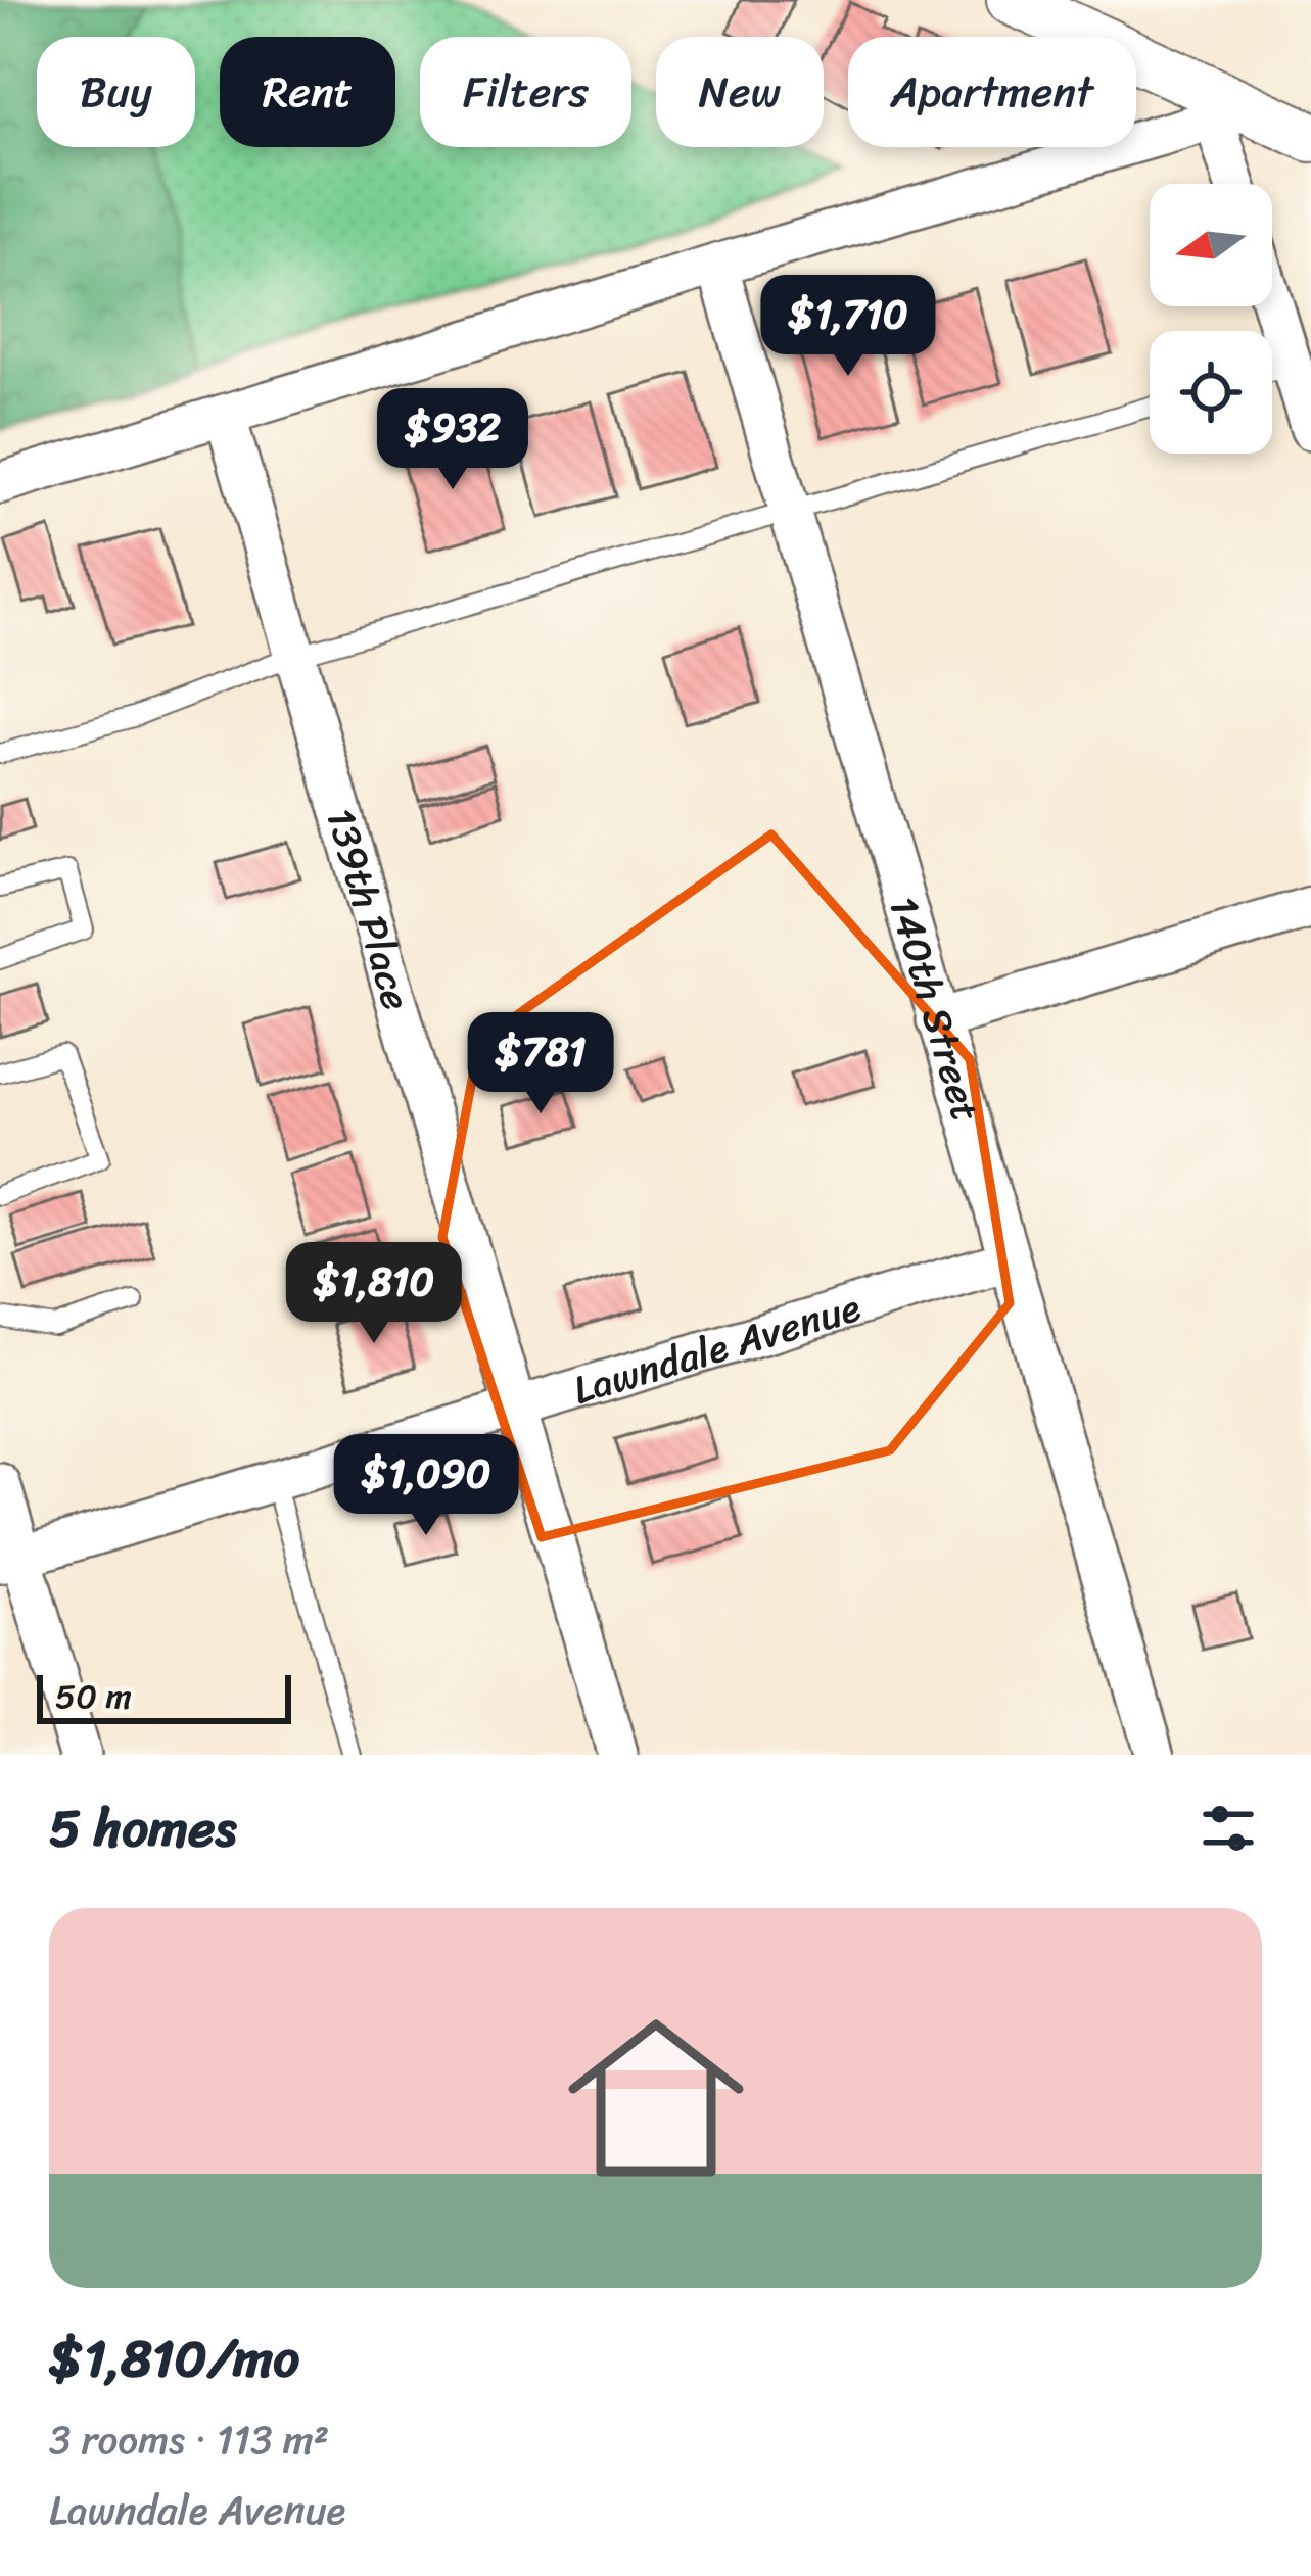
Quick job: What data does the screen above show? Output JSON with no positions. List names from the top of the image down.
{
  "streets": {
    "street": ["139th Place", "140th Street", "Lawndale Avenue"]
  },
  "crossings": [
    ["139th Place", "Lawndale Avenue"],
    ["140th Street", "Lawndale Avenue"]
  ],
  "scale_bar": "50 m",
  "north": "left",
  "page": {
    "chip": [
      "Buy",
      "Rent",
      "Filters",
      "New",
      "Apartment"
    ],
    "price": [
      "$1,710",
      "$932",
      "$781",
      "$1,810",
      "$1,090"
    ],
    "scale": "50 m",
    "heading": "5 homes",
    "list": [
      {
        "name": "$1,810/mo",
        "note": "3 rooms · 113 m² · Lawndale Avenue"
      }
    ]
  }
}
